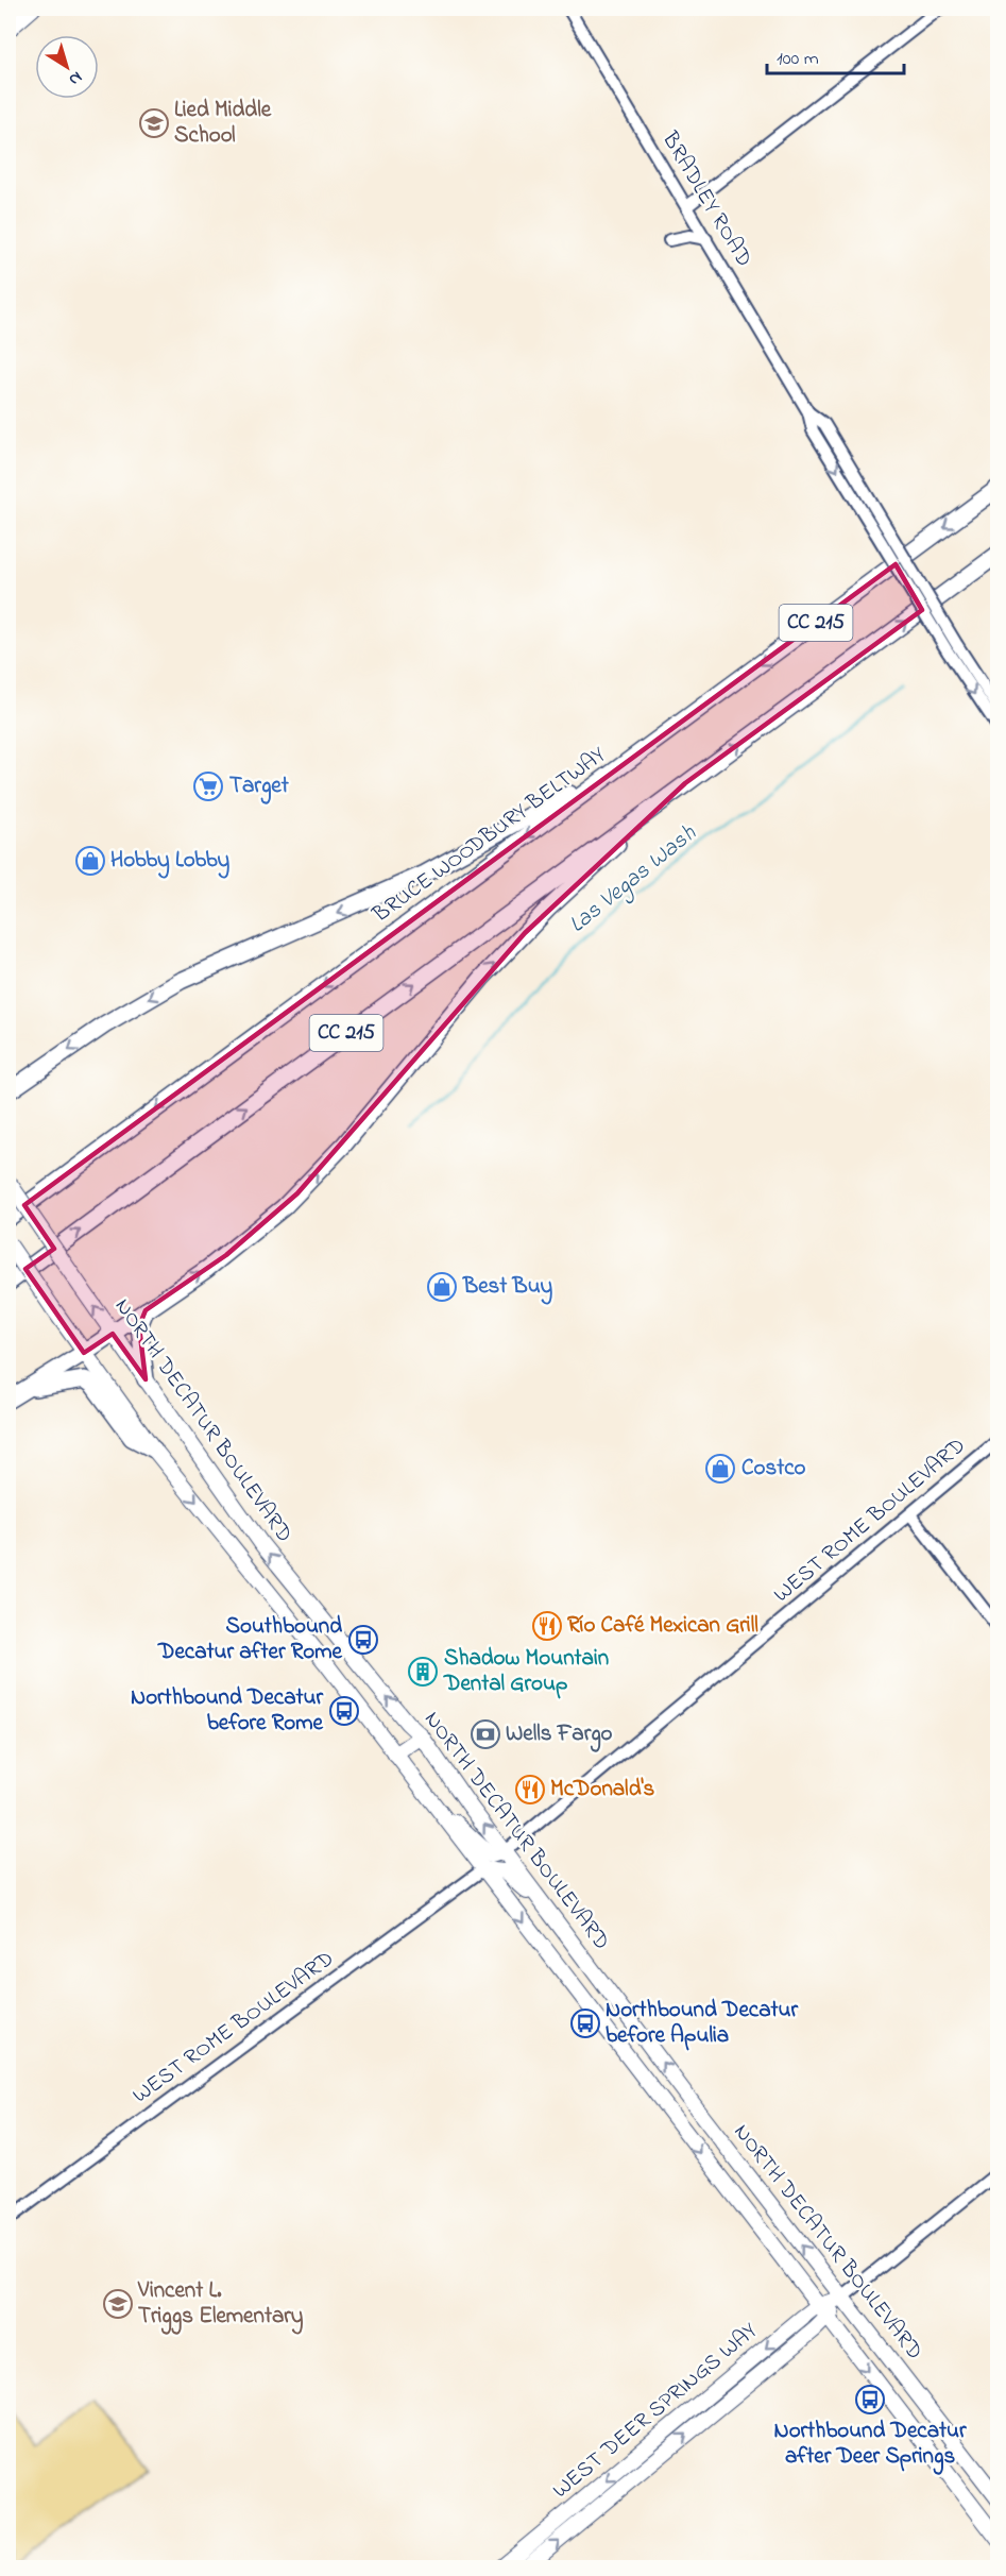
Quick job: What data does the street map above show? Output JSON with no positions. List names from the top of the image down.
{
  "streets": {
    "highway": ["CC 215", "BRUCE WOODBURY BELTWAY"],
    "main road": ["NORTH DECATUR BOULEVARD", "WEST DEER SPRINGS WAY"],
    "street": ["BRADLEY ROAD", "WEST ROME BOULEVARD"]
  },
  "crossings": [
    ["NORTH DECATUR BOULEVARD", "WEST ROME BOULEVARD"],
    ["NORTH DECATUR BOULEVARD", "WEST DEER SPRINGS WAY"]
  ],
  "water": ["Las Vegas Wash"],
  "places": {
    "school or university": ["Lied Middle School", "Vincent L. Triggs Elementary"],
    "supermarket": ["Target"],
    "shop": ["Hobby Lobby", "Best Buy", "Costco"],
    "restaurant": ["Río Café Mexican Grill", "McDonald's"],
    "bus stop": [
      "Southbound Decatur after Rome",
      "Northbound Decatur before Rome",
      "Northbound Decatur before Apulia",
      "Northbound Decatur after Deer Springs"
    ],
    "building": ["Shadow Mountain Dental Group"],
    "bank": ["Wells Fargo"]
  },
  "scale_bar": "100 m",
  "north": "bottom right"
}
